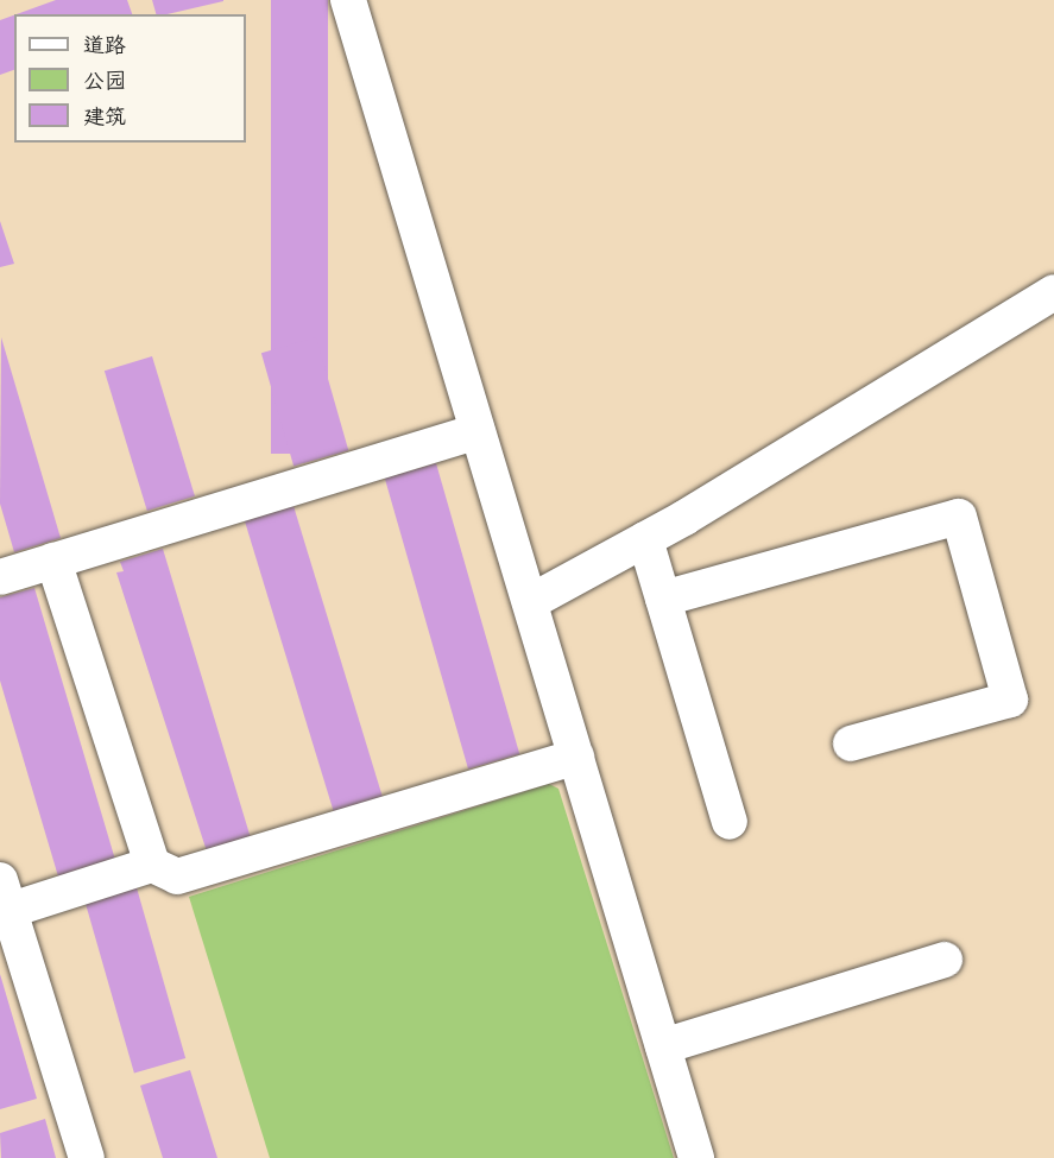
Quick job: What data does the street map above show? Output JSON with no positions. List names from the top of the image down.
{
  "legend": ["道路", "公园", "建筑"]
}
